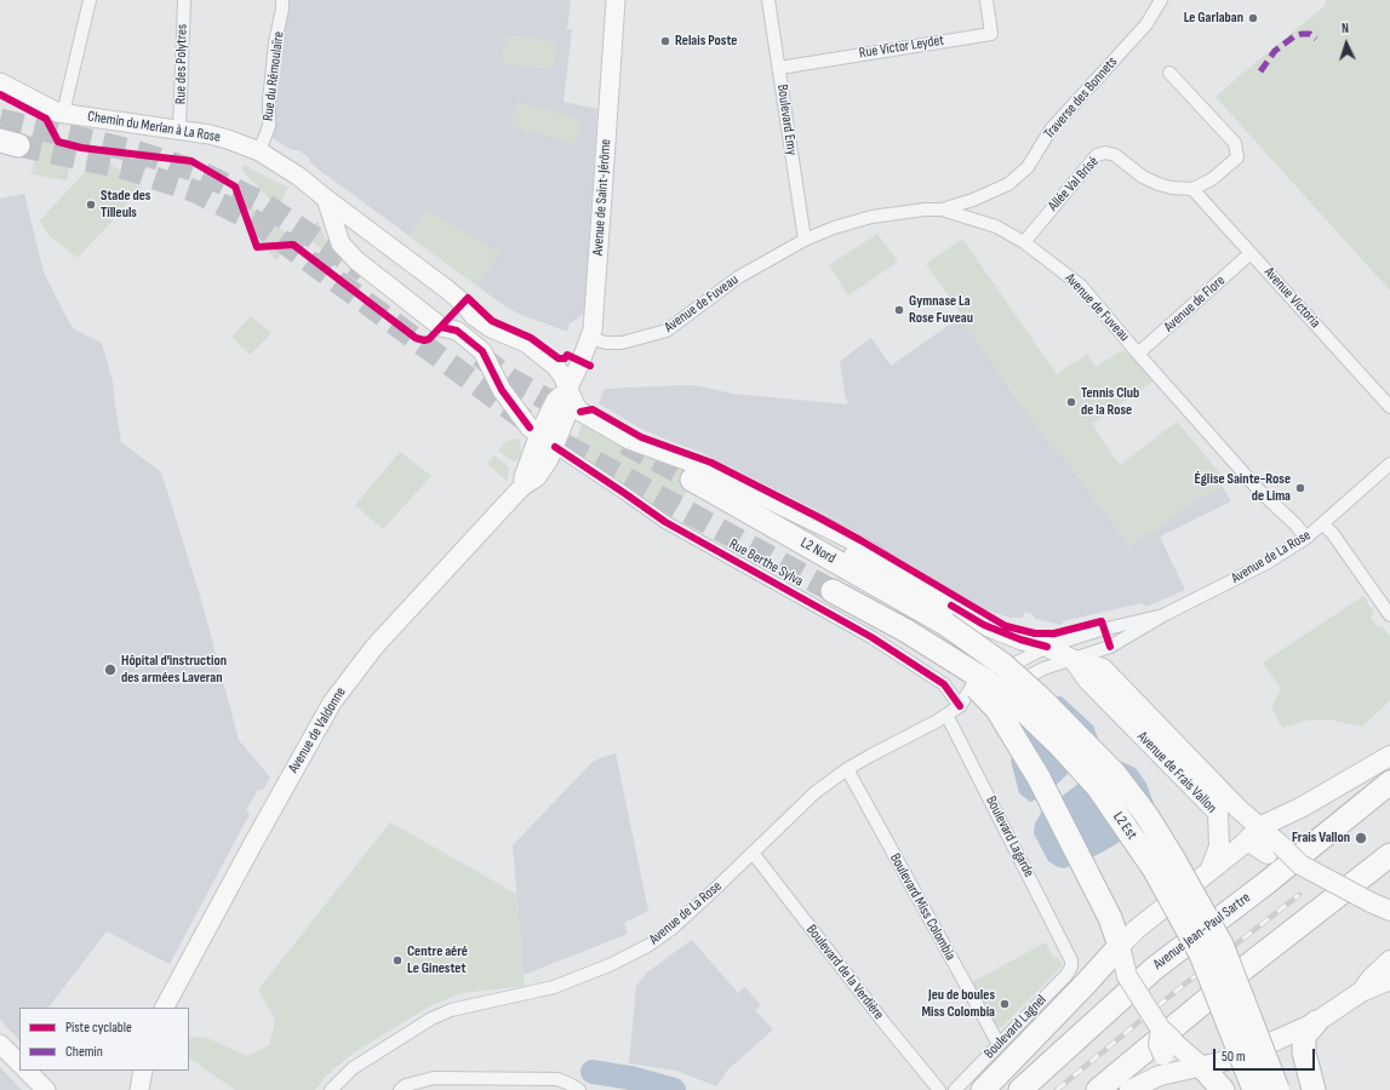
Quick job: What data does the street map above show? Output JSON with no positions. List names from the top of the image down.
{
  "streets": {
    "highway": ["L2 Nord", "L2 Est", "Avenue Jean-Paul Sartre"],
    "main road": ["Avenue de Frais Vallon"],
    "street": [
      "Rue Victor Leydet",
      "Rue des Polytres",
      "Rue du Rémoulaïre",
      "Traverse des Bonnets",
      "Boulevard Emy",
      "Chemin du Merlan à La Rose",
      "Allée Val Brisé",
      "Avenue de Saint-Jérôme",
      "Avenue Victoria",
      "Avenue de Fuveau",
      "Avenue de Flore",
      "Avenue de La Rose",
      "Rue Berthe Sylva",
      "Avenue de Valdonne",
      "Boulevard Lagarde",
      "Boulevard Miss Colombia",
      "Boulevard de la Verdière",
      "Boulevard Lagnel"
    ]
  },
  "crossings": [
    ["Rue Victor Leydet", "Boulevard Emy"],
    ["Rue des Polytres", "Chemin du Merlan à La Rose"],
    ["Rue du Rémoulaïre", "Chemin du Merlan à La Rose"],
    ["Traverse des Bonnets", "Avenue de Fuveau"],
    ["Boulevard Emy", "Avenue de Fuveau"],
    ["Chemin du Merlan à La Rose", "Avenue de Saint-Jérôme"],
    ["Chemin du Merlan à La Rose", "Avenue de Valdonne"],
    ["Allée Val Brisé", "Avenue Victoria"],
    ["Allée Val Brisé", "Avenue de Fuveau"],
    ["Avenue de Saint-Jérôme", "Avenue de Fuveau"],
    ["Avenue de Saint-Jérôme", "Avenue de Valdonne"],
    ["Avenue Victoria", "Avenue de Flore"],
    ["Avenue de Fuveau", "Avenue de Flore"],
    ["Avenue de Fuveau", "Avenue de La Rose"],
    ["L2 Nord", "L2 Est"],
    ["Avenue de La Rose", "Rue Berthe Sylva"],
    ["Avenue de La Rose", "Avenue de Frais Vallon"],
    ["Avenue de La Rose", "Boulevard Lagarde"],
    ["Avenue de La Rose", "Boulevard Miss Colombia"],
    ["Avenue de La Rose", "Boulevard de la Verdière"],
    ["Rue Berthe Sylva", "Avenue de Valdonne"],
    ["Boulevard Lagarde", "Boulevard Lagnel"],
    ["Boulevard Miss Colombia", "Boulevard Lagnel"]
  ],
  "places": [
    "Le Garlaban",
    "Relais Poste",
    "Stade des Tilleuls",
    "Gymnase La Rose Fuveau",
    "Tennis Club de la Rose",
    "Église Sainte-Rose de Lima",
    "Hôpital d'instruction des armées Laveran",
    "Frais Vallon",
    "Centre aéré Le Ginestet",
    "Jeu de boules Miss Colombia"
  ],
  "legend": ["Piste cyclable", "Chemin"],
  "scale_bar": "50 m",
  "north": "top"
}
